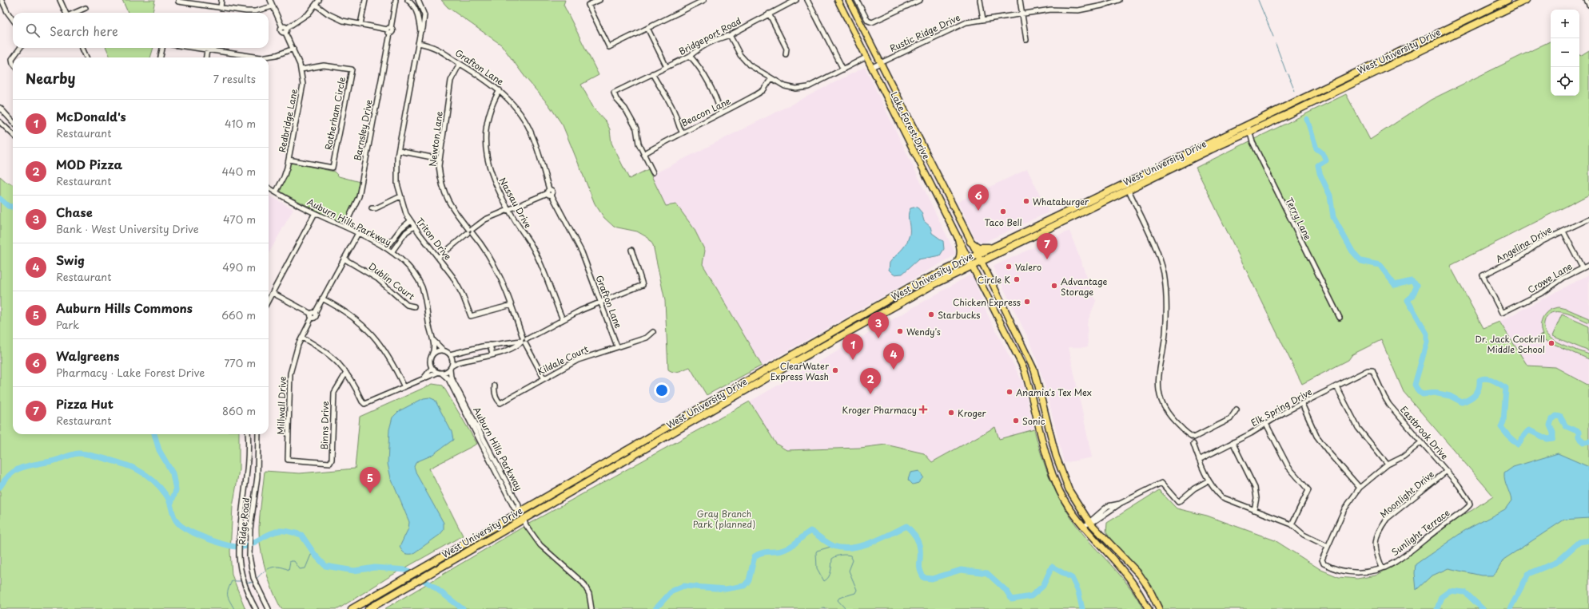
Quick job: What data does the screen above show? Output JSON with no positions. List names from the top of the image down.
{
  "streets": {
    "highway": ["West University Drive"],
    "main road": ["Lake Forest Drive"],
    "street": [
      "Rustic Ridge Drive",
      "Bridgeport Road",
      "Grafton Lane",
      "Beacon Lane",
      "Rotherham Circle",
      "Redbridge Lane",
      "Barnsley Drive",
      "Newton Lane",
      "Nassau Drive",
      "Terry Lane",
      "Auburn Hills Parkway",
      "Triton Drive",
      "Angelina Drive",
      "Crowe Lane",
      "Dublin Court",
      "Kildale Court",
      "Millwall Drive",
      "Elk Spring Drive",
      "Binns Drive",
      "Eastbrook Drive",
      "Moonlight Drive",
      "Ridge Road",
      "Sunlight Terrace"
    ]
  },
  "crossings": [
    ["Rustic Ridge Drive", "Lake Forest Drive"],
    ["Bridgeport Road", "Beacon Lane"],
    ["West University Drive", "Lake Forest Drive"],
    ["West University Drive", "Terry Lane"],
    ["West University Drive", "Auburn Hills Parkway"],
    ["Grafton Lane", "Newton Lane"],
    ["Grafton Lane", "Nassau Drive"],
    ["Grafton Lane", "Triton Drive"],
    ["Grafton Lane", "Kildale Court"],
    ["Rotherham Circle", "Redbridge Lane"],
    ["Redbridge Lane", "Auburn Hills Parkway"],
    ["Barnsley Drive", "Auburn Hills Parkway"],
    ["Newton Lane", "Triton Drive"],
    ["Newton Lane", "Kildale Court"],
    ["Auburn Hills Parkway", "Millwall Drive"],
    ["Angelina Drive", "Crowe Lane"],
    ["Dublin Court", "Millwall Drive"],
    ["Millwall Drive", "Binns Drive"],
    ["Elk Spring Drive", "Eastbrook Drive"],
    ["Eastbrook Drive", "Moonlight Drive"],
    ["Eastbrook Drive", "Sunlight Terrace"],
    ["Moonlight Drive", "Sunlight Terrace"]
  ],
  "parks": ["Gray Branch Park (planned)"],
  "places": {
    "other": [
      "Whataburger",
      "Taco Bell",
      "Valero",
      "Circle K",
      "Advantage Storage",
      "Chicken Express",
      "Starbucks",
      "Wendy's",
      "Dr. Jack Cockrill Middle School",
      "ClearWater Express Wash",
      "Anamia's Tex Mex",
      "Kroger",
      "Sonic"
    ],
    "health": ["Kroger Pharmacy"]
  },
  "page": {
    "map_buttons": ["+", "−"],
    "search": "Search here",
    "heading": ["Nearby", "7 results"],
    "list": [
      {
        "mark": "1",
        "name": "McDonald's",
        "note": "Restaurant",
        "value": "410 m"
      },
      {
        "mark": "2",
        "name": "MOD Pizza",
        "note": "Restaurant",
        "value": "440 m"
      },
      {
        "mark": "3",
        "name": "Chase",
        "note": "Bank · West University Drive",
        "value": "470 m"
      },
      {
        "mark": "4",
        "name": "Swig",
        "note": "Restaurant",
        "value": "490 m"
      },
      {
        "mark": "5",
        "name": "Auburn Hills Commons",
        "note": "Park",
        "value": "660 m"
      },
      {
        "mark": "6",
        "name": "Walgreens",
        "note": "Pharmacy · Lake Forest Drive",
        "value": "770 m"
      },
      {
        "mark": "7",
        "name": "Pizza Hut",
        "note": "Restaurant",
        "value": "860 m"
      }
    ],
    "pins": [
      "6",
      "7",
      "3",
      "1",
      "4",
      "2",
      "5"
    ]
  }
}
